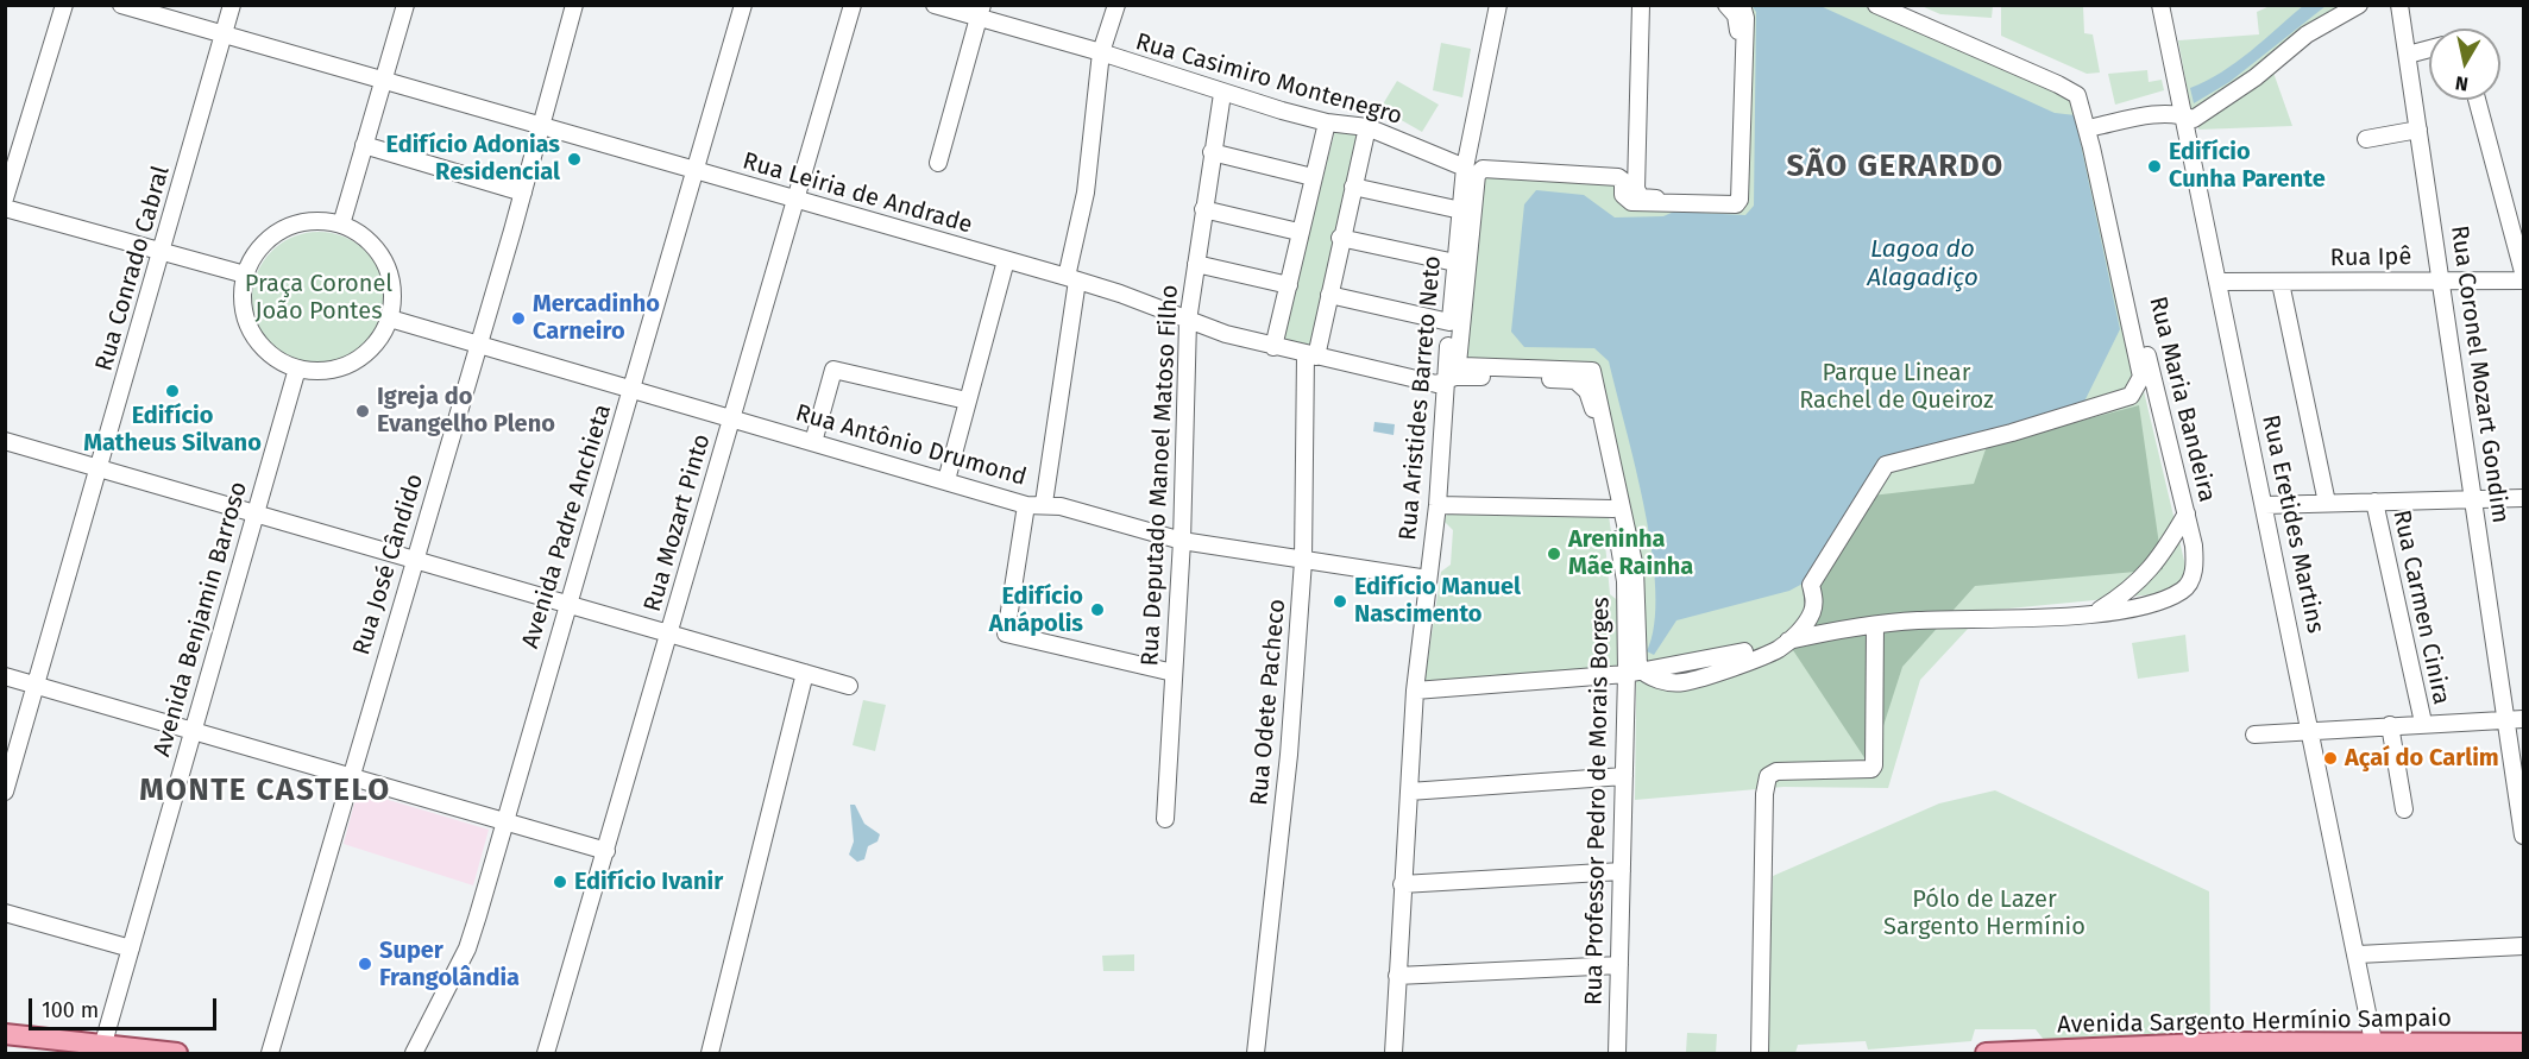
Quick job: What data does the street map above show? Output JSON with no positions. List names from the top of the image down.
{
  "streets": {
    "main road": ["Avenida Sargento Hermínio Sampaio"],
    "street": [
      "Rua Casimiro Montenegro",
      "Rua Leiria de Andrade",
      "Rua Ipê",
      "Rua Conrado Cabral",
      "Rua Coronel Mozart Gondim",
      "Rua Aristides Barreto Neto",
      "Rua Maria Bandeira",
      "Rua Antônio Drumond",
      "Rua Deputado Manoel Matoso Filho",
      "Rua Mozart Pinto",
      "Rua Eretides Martins",
      "Avenida Padre Anchieta",
      "Rua José Cândido",
      "Rua Carmen Cinira",
      "Avenida Benjamin Barroso",
      "Rua Odete Pacheco",
      "Rua Professor Pedro de Morais Borges"
    ]
  },
  "crossings": [
    ["Rua Casimiro Montenegro", "Rua Aristides Barreto Neto"],
    ["Rua Casimiro Montenegro", "Rua Deputado Manoel Matoso Filho"],
    ["Rua Casimiro Montenegro", "Rua Odete Pacheco"],
    ["Rua Leiria de Andrade", "Rua Conrado Cabral"],
    ["Rua Leiria de Andrade", "Rua Aristides Barreto Neto"],
    ["Rua Leiria de Andrade", "Rua Deputado Manoel Matoso Filho"],
    ["Rua Leiria de Andrade", "Rua Mozart Pinto"],
    ["Rua Leiria de Andrade", "Avenida Padre Anchieta"],
    ["Rua Leiria de Andrade", "Rua José Cândido"],
    ["Rua Leiria de Andrade", "Rua Odete Pacheco"],
    ["Rua Leiria de Andrade", "Rua Professor Pedro de Morais Borges"],
    ["Rua Ipê", "Rua Coronel Mozart Gondim"],
    ["Rua Ipê", "Rua Eretides Martins"],
    ["Rua Aristides Barreto Neto", "Rua Maria Bandeira"],
    ["Rua Aristides Barreto Neto", "Rua Antônio Drumond"],
    ["Rua Maria Bandeira", "Rua Professor Pedro de Morais Borges"],
    ["Rua Antônio Drumond", "Rua Deputado Manoel Matoso Filho"],
    ["Rua Antônio Drumond", "Rua Mozart Pinto"],
    ["Rua Antônio Drumond", "Avenida Padre Anchieta"],
    ["Rua Antônio Drumond", "Rua José Cândido"],
    ["Rua Antônio Drumond", "Avenida Benjamin Barroso"],
    ["Rua Antônio Drumond", "Rua Odete Pacheco"],
    ["Rua Eretides Martins", "Avenida Sargento Hermínio Sampaio"]
  ],
  "districts": ["SÃO GERARDO", "MONTE CASTELO"],
  "water": ["Lagoa do Alagadiço"],
  "parks": ["Praça Coronel João Pontes", "Parque Linear Rachel de Queiroz", "Pólo de Lazer Sargento Hermínio"],
  "places": [
    "Edifício Adonias Residencial",
    "Edifício Cunha Parente",
    "Mercadinho Carneiro",
    "Edifício Matheus Silvano",
    "Igreja do Evangelho Pleno",
    "Areninha Mãe Rainha",
    "Edifício Manuel Nascimento",
    "Edifício Anápolis",
    "Açaí do Carlim",
    "Edifício Ivanir",
    "Super Frangolândia"
  ],
  "scale_bar": "100 m",
  "north": "bottom"
}
